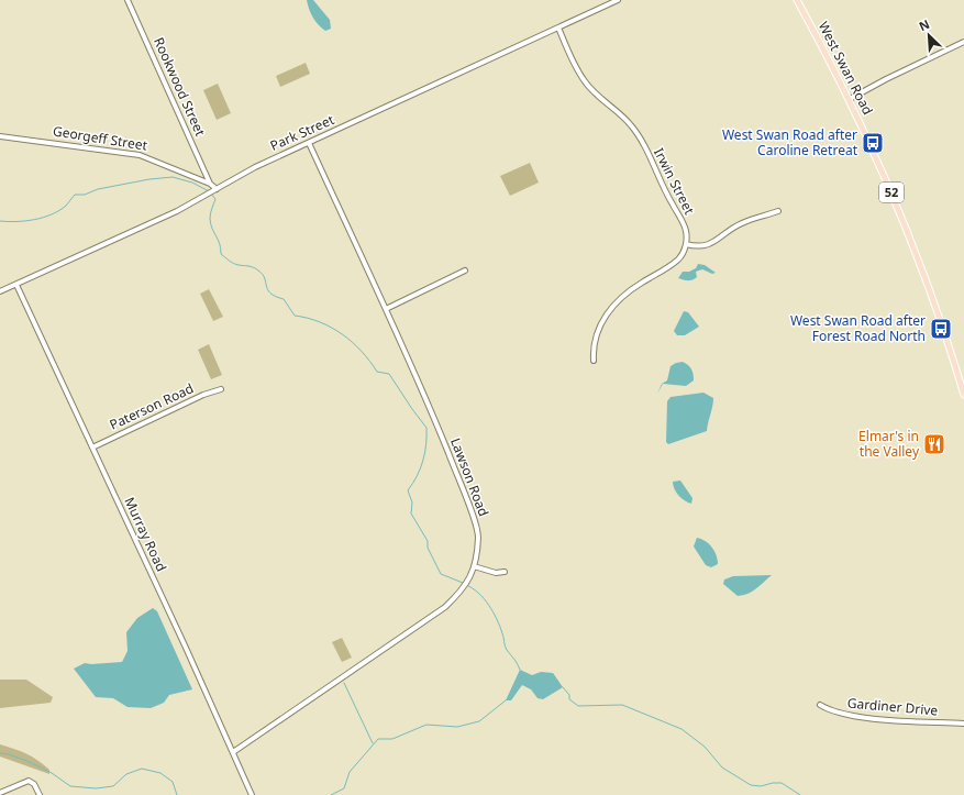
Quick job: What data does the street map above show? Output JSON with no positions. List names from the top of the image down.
{
  "streets": {
    "main road": ["West Swan Road", "52"],
    "street": [
      "Rookwood Street",
      "Park Street",
      "Georgeff Street",
      "Irwin Street",
      "Paterson Road",
      "Lawson Road",
      "Murray Road",
      "Gardiner Drive"
    ]
  },
  "crossings": [
    ["Rookwood Street", "Georgeff Street"],
    ["Park Street", "Georgeff Street"],
    ["Park Street", "Irwin Street"],
    ["Park Street", "Lawson Road"],
    ["Park Street", "Murray Road"],
    ["Paterson Road", "Murray Road"],
    ["Lawson Road", "Murray Road"]
  ],
  "places": {
    "bus stop": ["West Swan Road after Caroline Retreat", "West Swan Road after Forest Road North"],
    "restaurant": ["Elmar's in the Valley"]
  },
  "north": "top left"
}
